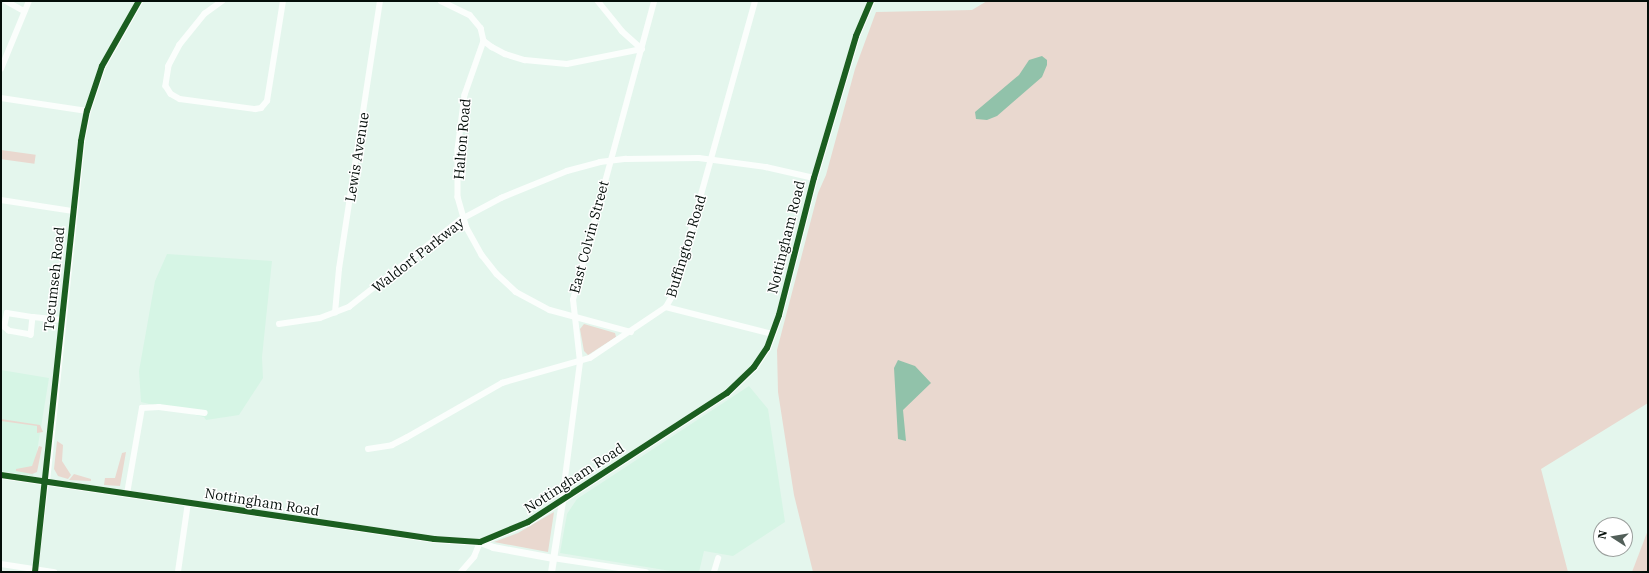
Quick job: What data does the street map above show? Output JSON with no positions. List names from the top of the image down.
{
  "streets": {
    "street": [
      "Halton Road",
      "Lewis Avenue",
      "East Colvin Street",
      "Nottingham Road",
      "Buffington Road",
      "Waldorf Parkway",
      "Tecumseh Road"
    ]
  },
  "crossings": [
    ["Halton Road", "East Colvin Street"],
    ["Halton Road", "Buffington Road"],
    ["Halton Road", "Waldorf Parkway"],
    ["Lewis Avenue", "Waldorf Parkway"],
    ["East Colvin Street", "Nottingham Road"],
    ["East Colvin Street", "Buffington Road"],
    ["East Colvin Street", "Waldorf Parkway"],
    ["Nottingham Road", "Waldorf Parkway"],
    ["Nottingham Road", "Tecumseh Road"],
    ["Buffington Road", "Waldorf Parkway"]
  ],
  "north": "left"
}
